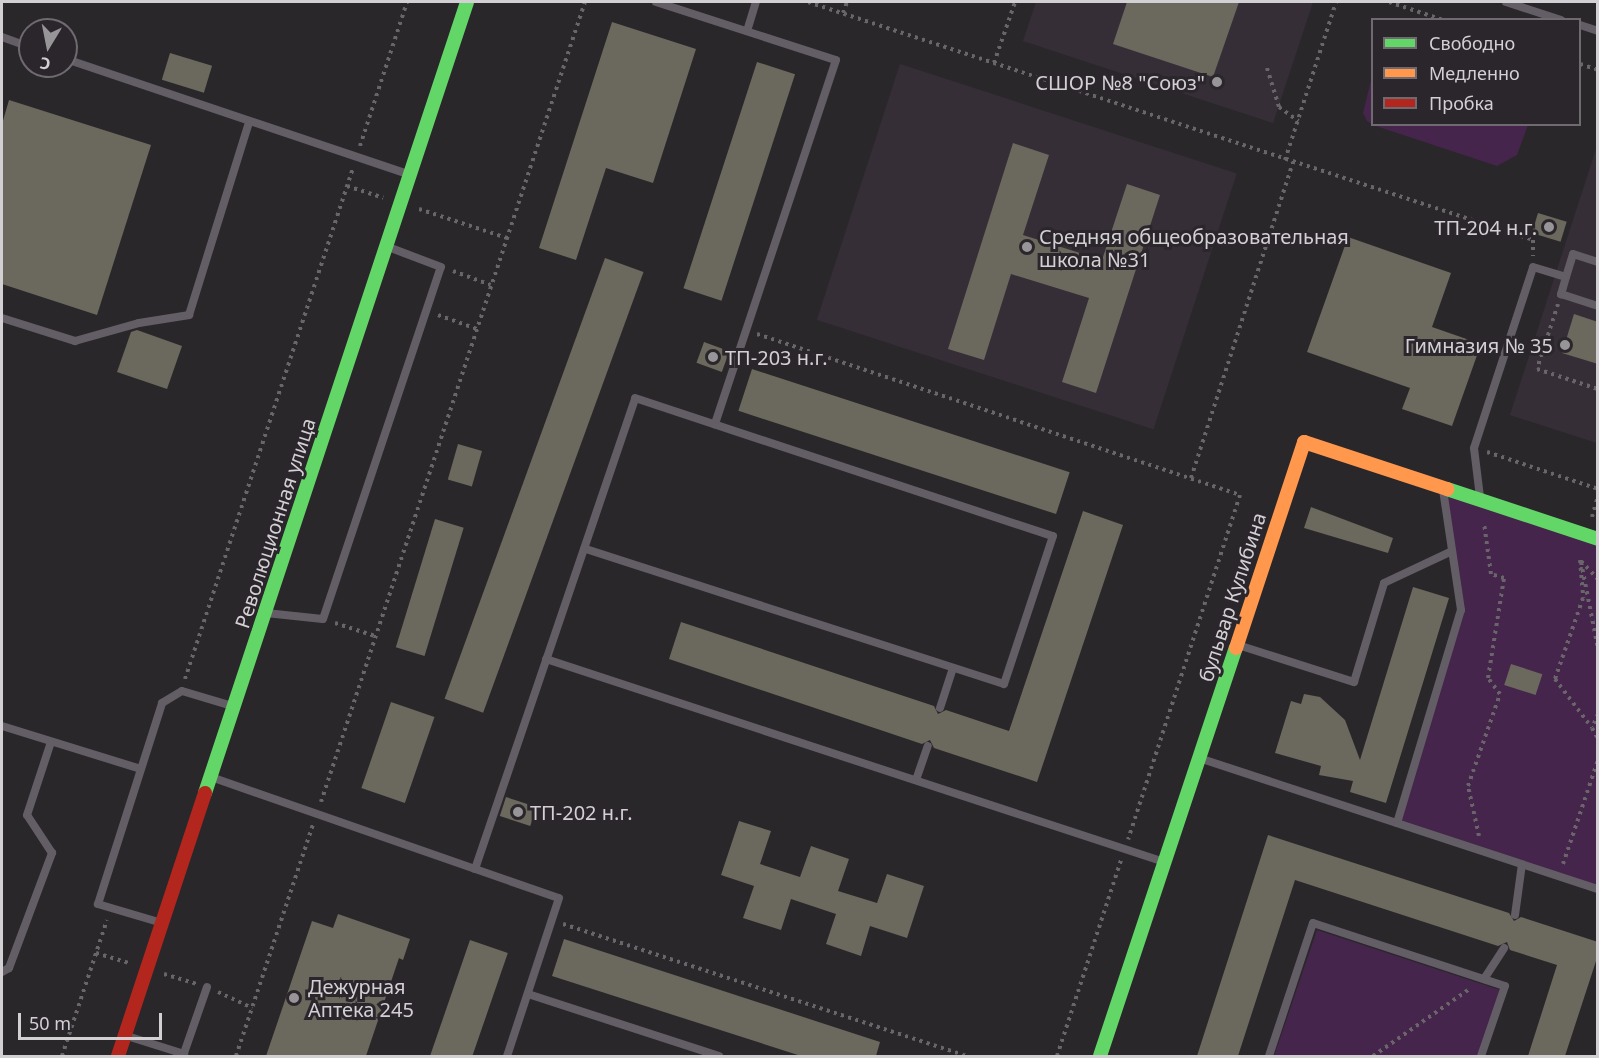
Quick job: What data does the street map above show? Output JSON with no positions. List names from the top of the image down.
{
  "streets": {
    "main road": ["Революционная улица", "бульвар Кулибина"]
  },
  "places": [
    "СШОР №8 \"Союз\"",
    "ТП-204 н.г.",
    "Средняя общеобразовательная школа №31",
    "Гимназия № 35",
    "ТП-203 н.г.",
    "ТП-202 н.г.",
    "Дежурная Аптека 245"
  ],
  "legend": ["Свободно", "Медленно", "Пробка"],
  "scale_bar": "50 m",
  "north": "bottom"
}
